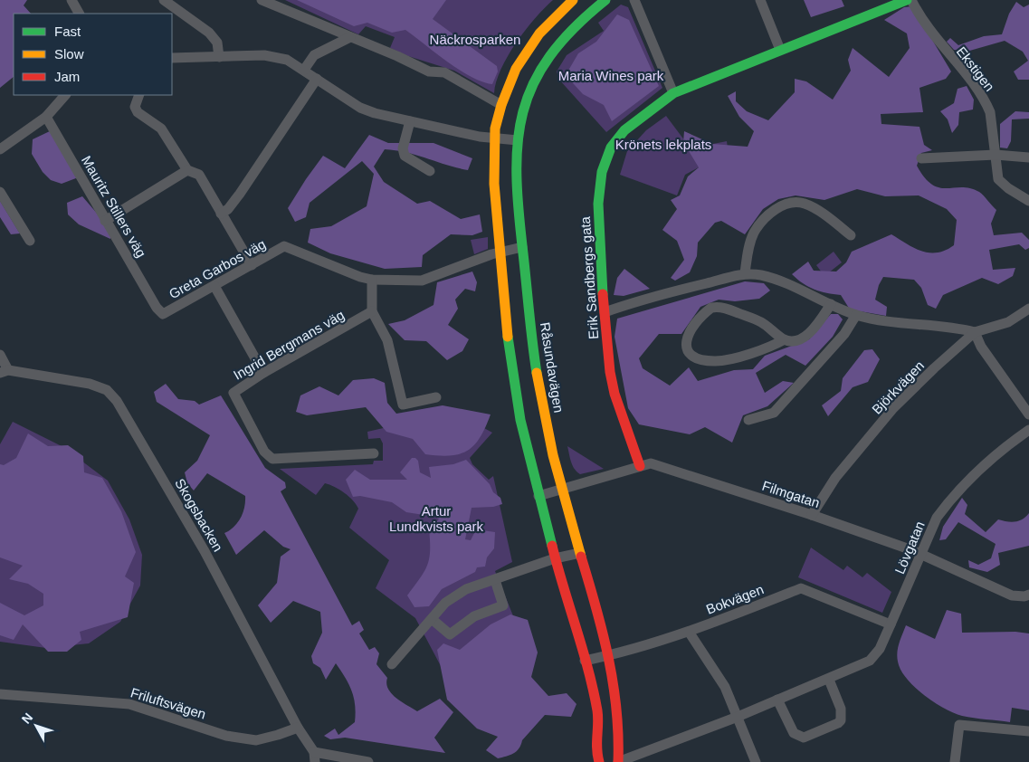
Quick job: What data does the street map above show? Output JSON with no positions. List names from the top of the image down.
{
  "streets": {
    "street": [
      "Ekstigen",
      "Mauritz Stillers väg",
      "Greta Garbos väg",
      "Erik Sandbergs gata",
      "Ingrid Bergmans väg",
      "Råsundavägen",
      "Björkvägen",
      "Filmgatan",
      "Skogsbacken",
      "Lövgatan",
      "Bokvägen",
      "Friluftsvägen"
    ]
  },
  "crossings": [
    ["Mauritz Stillers väg", "Greta Garbos väg"],
    ["Greta Garbos väg", "Råsundavägen"],
    ["Erik Sandbergs gata", "Filmgatan"],
    ["Råsundavägen", "Filmgatan"],
    ["Råsundavägen", "Lövgatan"],
    ["Råsundavägen", "Bokvägen"],
    ["Björkvägen", "Filmgatan"],
    ["Filmgatan", "Lövgatan"],
    ["Skogsbacken", "Friluftsvägen"],
    ["Lövgatan", "Bokvägen"]
  ],
  "parks": [
    "Näckrosparken",
    "Maria Wines park",
    "Krönets lekplats",
    "Artur Lundkvists park"
  ],
  "legend": ["Fast", "Slow", "Jam"],
  "north": "top left"
}
